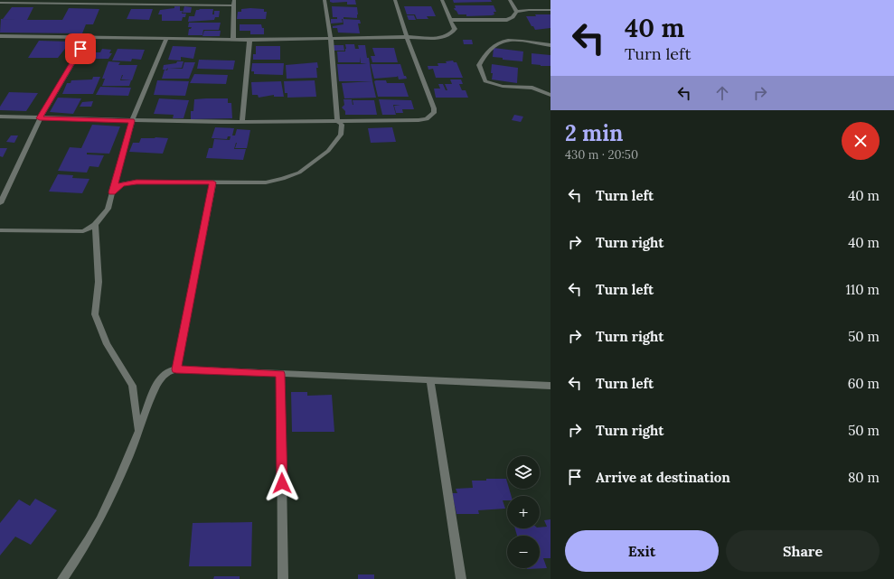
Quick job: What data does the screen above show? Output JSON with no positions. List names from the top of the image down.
{
  "page": {
    "turn": ["40 m", "Turn left"],
    "heading": ["2 min", "430 m · 20:50"],
    "list": [
      {
        "name": "Turn left",
        "value": "40 m"
      },
      {
        "name": "Turn right",
        "value": "40 m"
      },
      {
        "name": "Turn left",
        "value": "110 m"
      },
      {
        "name": "Turn right",
        "value": "50 m"
      },
      {
        "name": "Turn left",
        "value": "60 m"
      },
      {
        "name": "Turn right",
        "value": "50 m"
      },
      {
        "name": "Arrive at destination",
        "value": "80 m"
      }
    ],
    "map_buttons": ["+", "−"],
    "buttons": ["Exit", "Share"]
  }
}
